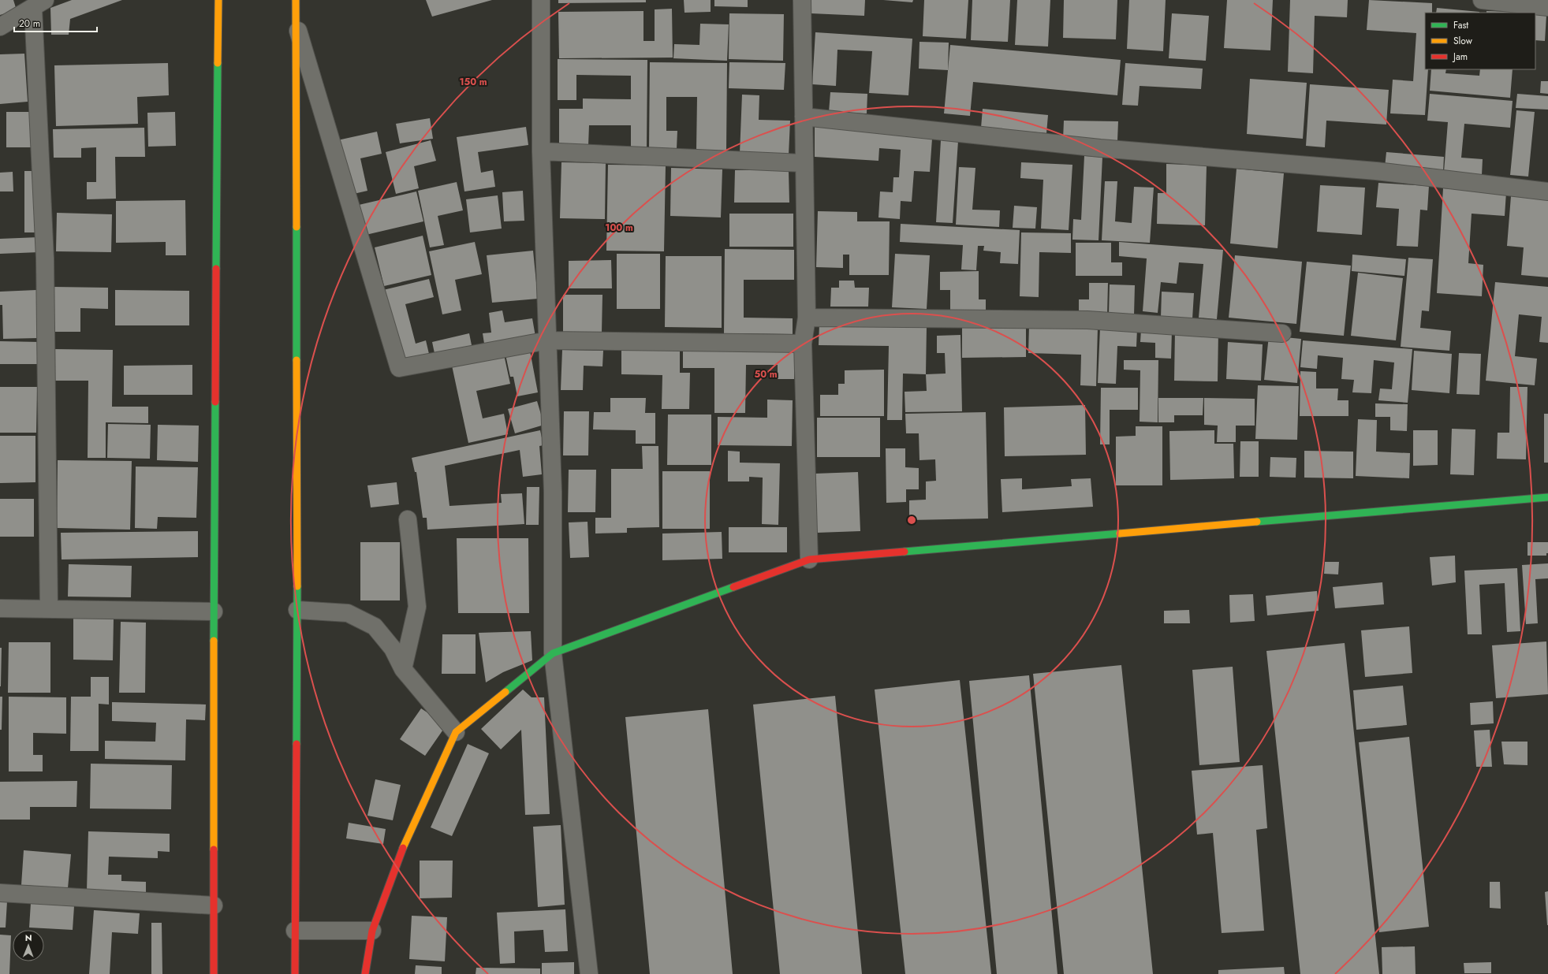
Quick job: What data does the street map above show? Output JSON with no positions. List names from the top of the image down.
{
  "legend": ["Fast", "Slow", "Jam"],
  "scale_bar": "20 m",
  "north": "top",
  "rings": ["150 m", "100 m", "50 m"]
}
